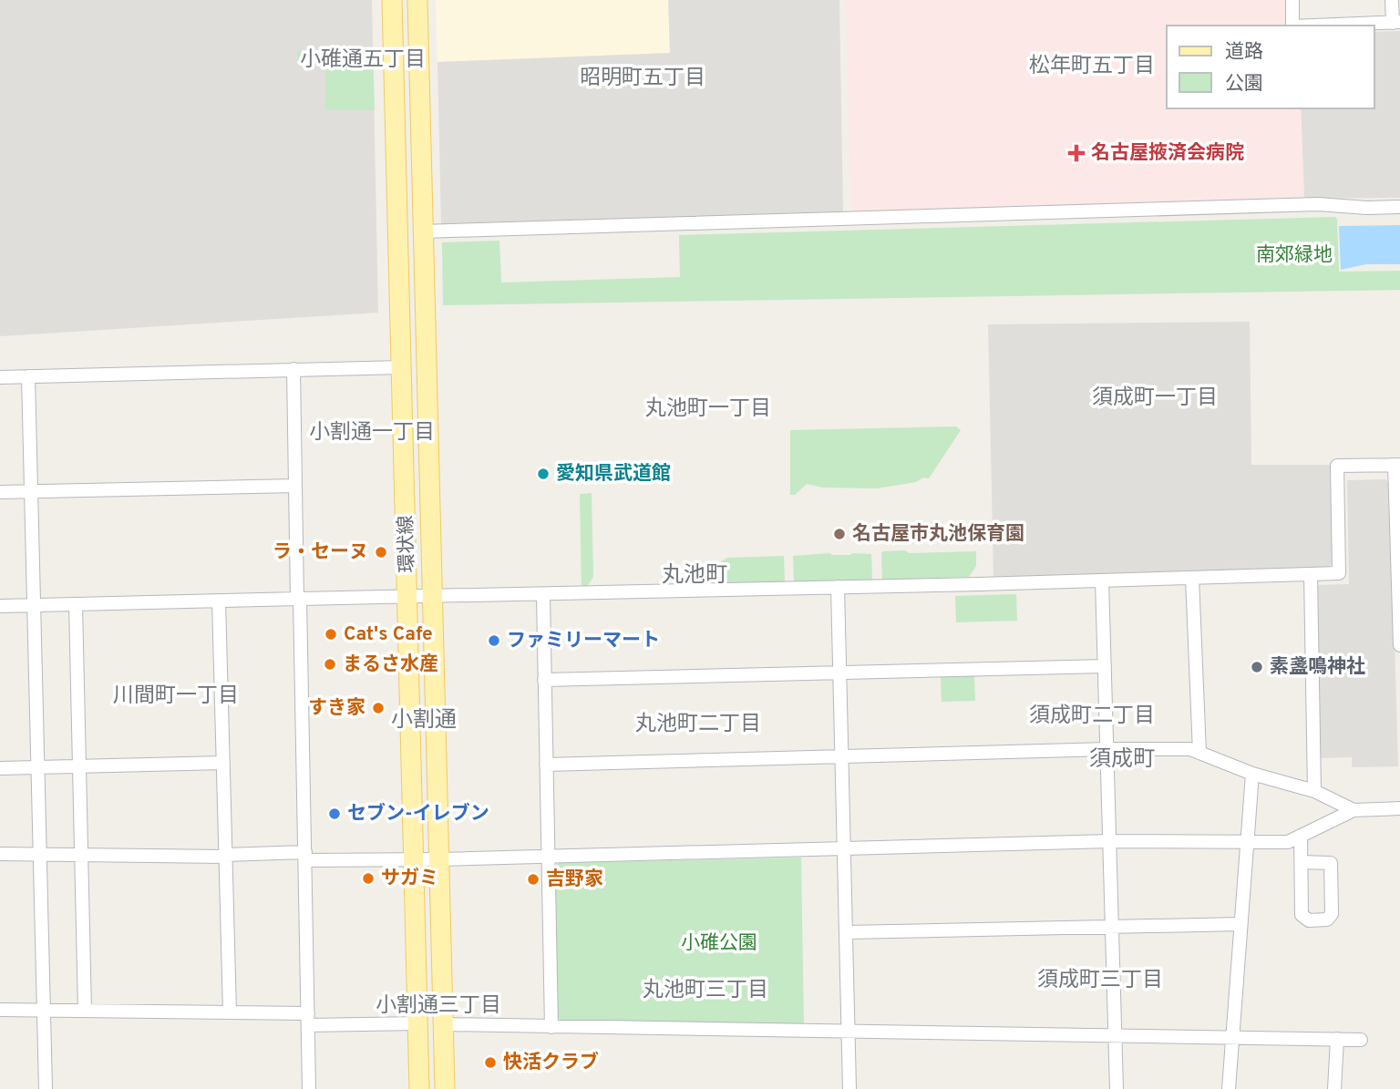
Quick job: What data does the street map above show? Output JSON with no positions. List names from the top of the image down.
{
  "streets": {
    "main road": ["環状線"]
  },
  "districts": [
    "小碓通五丁目",
    "松年町五丁目",
    "昭明町五丁目",
    "須成町一丁目",
    "丸池町一丁目",
    "小割通一丁目",
    "丸池町",
    "川間町一丁目",
    "須成町二丁目",
    "小割通",
    "丸池町二丁目",
    "須成町",
    "須成町三丁目",
    "丸池町三丁目",
    "小割通三丁目"
  ],
  "parks": ["南郊緑地", "小碓公園"],
  "places": {
    "health": ["名古屋掖済会病院"],
    "other": [
      "愛知県武道館",
      "名古屋市丸池保育園",
      "ラ・セーヌ",
      "Cat's Cafe",
      "ファミリーマート",
      "まるさ水産",
      "素盞鳴神社",
      "すき家",
      "セブン-イレブン",
      "サガミ",
      "吉野家",
      "快活クラブ"
    ]
  },
  "legend": ["道路", "公園"]
}
